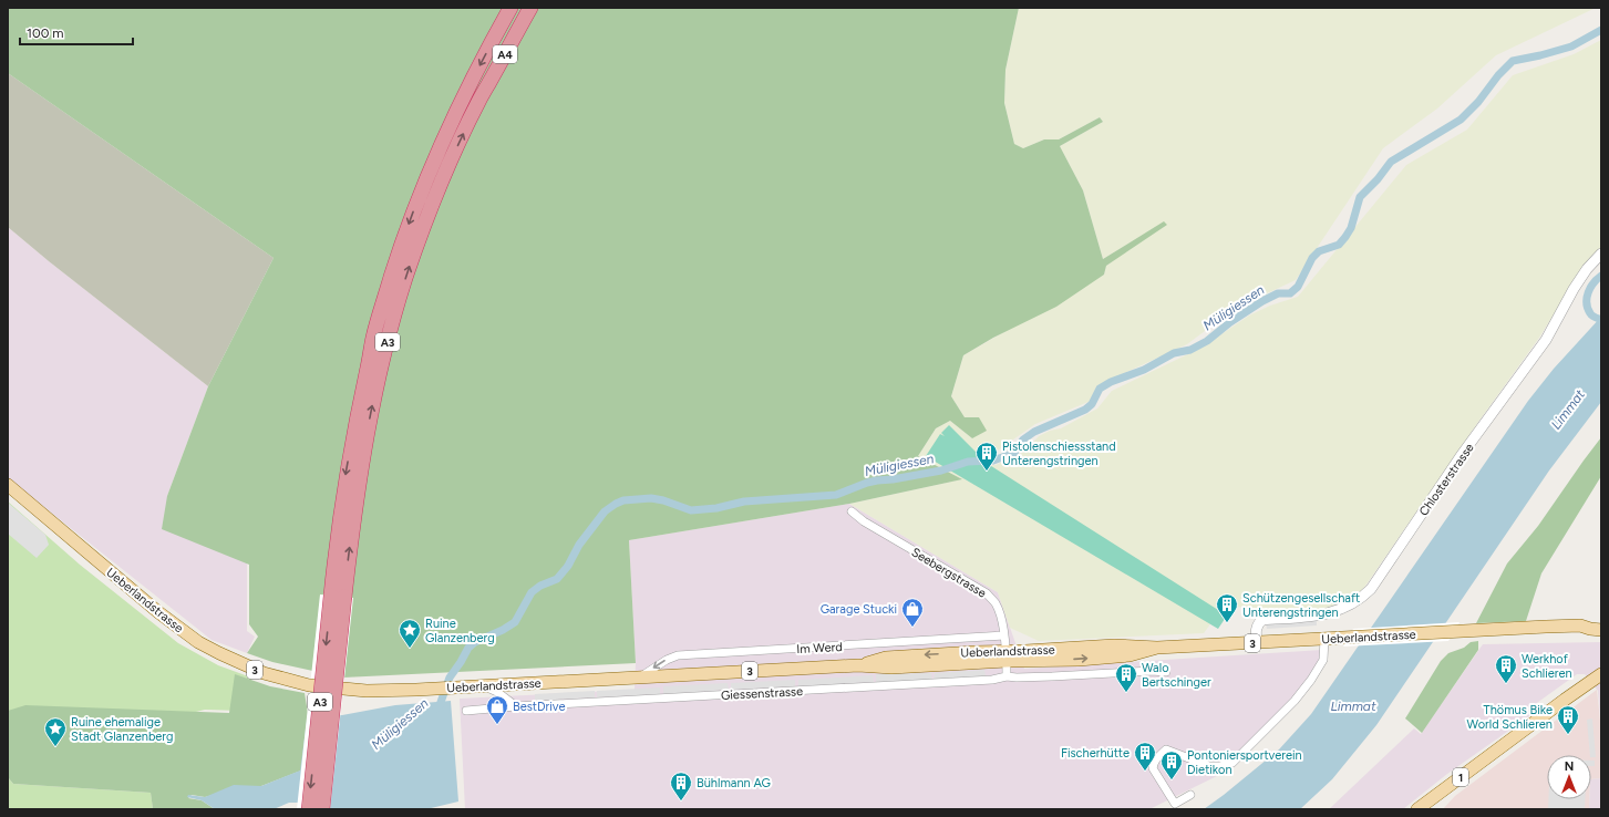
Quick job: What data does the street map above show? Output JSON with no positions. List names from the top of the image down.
{
  "streets": {
    "highway": ["A4", "A3"],
    "main road": ["Ueberlandstrasse", "3", "1"],
    "street": [
      "Chlosterstrasse",
      "Seebergstrasse",
      "Im Werd",
      "Giessenstrasse"
    ]
  },
  "crossings": [
    ["A4", "A3"],
    ["Chlosterstrasse", "Ueberlandstrasse"],
    ["Seebergstrasse", "Ueberlandstrasse"],
    ["Seebergstrasse", "Im Werd"],
    ["Ueberlandstrasse", "Im Werd"]
  ],
  "one_way": ["Im Werd"],
  "water": ["Müligiessen", "Limmat"],
  "places": {
    "building": [
      "Pistolenschiessstand Unterengstringen",
      "Schützengesellschaft Unterengstringen",
      "Werkhof Schlieren",
      "Walo Bertschinger",
      "Thömus Bike World Schlieren",
      "Fischerhütte",
      "Pontoniersportverein Dietikon",
      "Bühlmann AG"
    ],
    "shop": ["Garage Stucki", "BestDrive"],
    "place": ["Ruine Glanzenberg", "Ruine ehemalige Stadt Glanzenberg"]
  },
  "scale_bar": "100 m",
  "north": "top"
}
